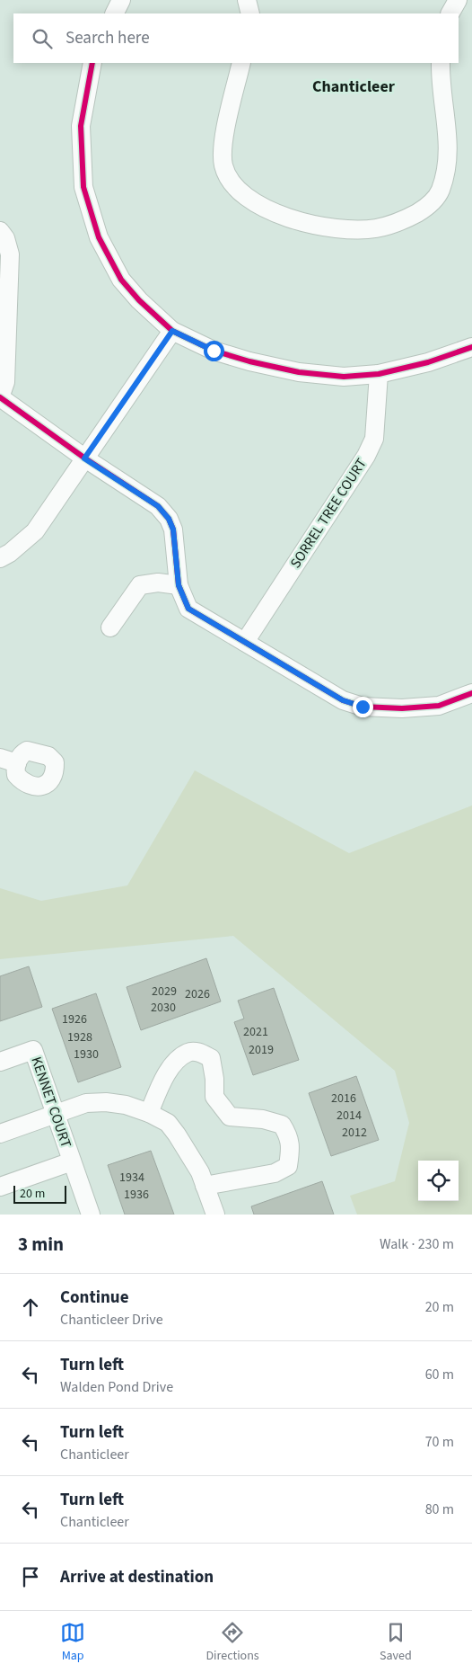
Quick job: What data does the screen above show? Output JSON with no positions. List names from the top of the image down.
{
  "streets": {
    "street": ["SORREL TREE COURT", "KENNET COURT"]
  },
  "districts": ["Chanticleer"],
  "house_numbers": [
    "2029",
    "2026",
    "2030",
    "1926",
    "2021",
    "1928",
    "2019",
    "1930",
    "2016",
    "2014",
    "2012",
    "1934",
    "1936"
  ],
  "scale_bar": "20 m",
  "page": {
    "search": "Search here",
    "scale": "20 m",
    "heading": ["3 min", "Walk · 230 m"],
    "list": [
      ["Continue", "Chanticleer Drive", "20 m"],
      ["Turn left", "Walden Pond Drive", "60 m"],
      ["Turn left", "Chanticleer", "70 m"],
      ["Turn left", "Chanticleer", "80 m"],
      "Arrive at destination"
    ],
    "nav": ["Map", "Directions", "Saved"]
  }
}
